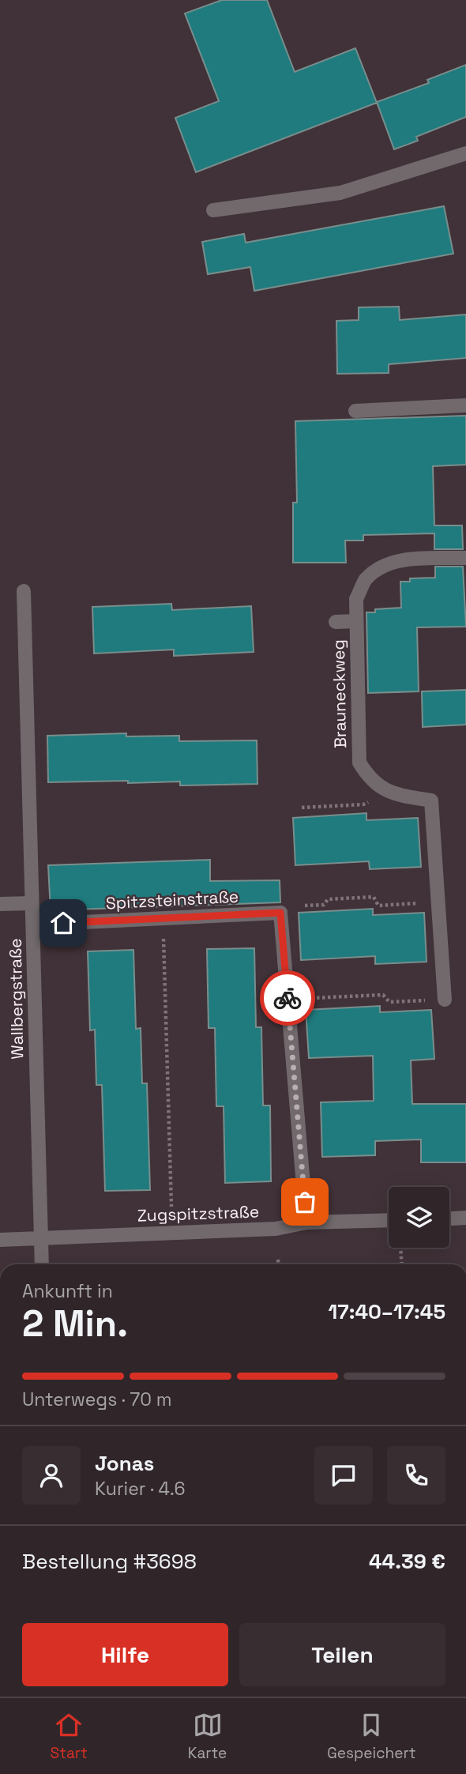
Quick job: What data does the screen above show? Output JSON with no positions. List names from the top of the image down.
{
  "streets": {
    "street": [
      "Brauneckweg",
      "Spitzsteinstraße",
      "Wallbergstraße",
      "Zugspitzstraße"
    ]
  },
  "crossings": [
    ["Spitzsteinstraße", "Wallbergstraße"],
    ["Spitzsteinstraße", "Zugspitzstraße"],
    ["Wallbergstraße", "Zugspitzstraße"]
  ],
  "page": {
    "heading": ["2 Min.", "Ankunft in", "17:40–17:45"],
    "panel": [
      "Jonas",
      "Kurier · 4.6",
      "Bestellung #3698",
      "44.39 €"
    ],
    "bar": "Unterwegs · 70 m",
    "buttons": ["Hilfe", "Teilen"],
    "tabs": ["Start", "Karte", "Gespeichert"]
  }
}
